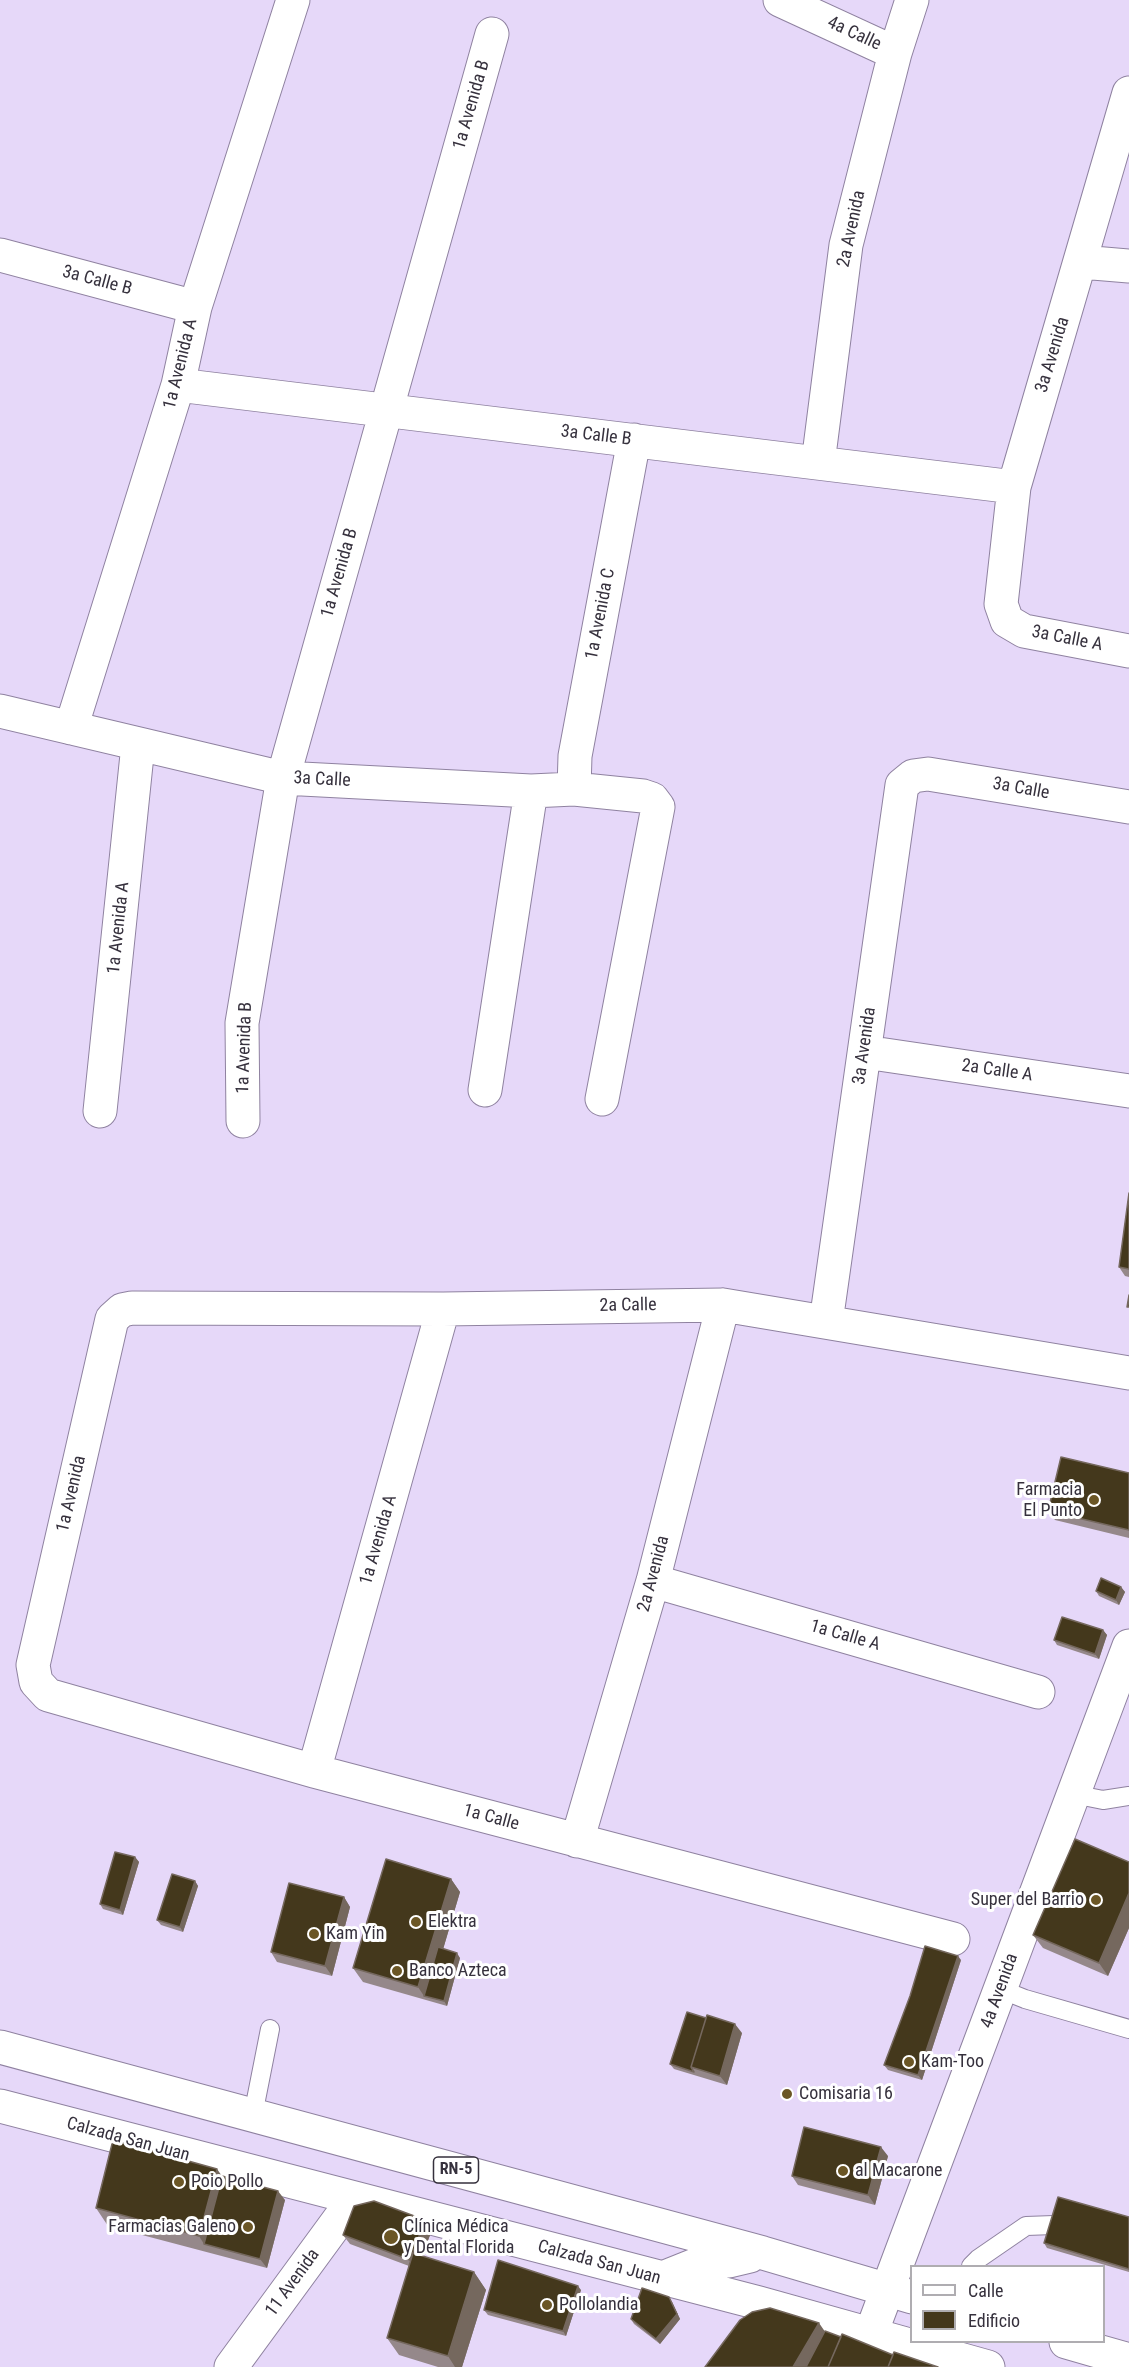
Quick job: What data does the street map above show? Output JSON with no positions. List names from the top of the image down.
{
  "streets": {
    "street": [
      "4a Calle",
      "1a Avenida B",
      "2a Avenida",
      "3a Calle B",
      "3a Avenida",
      "1a Avenida A",
      "1a Avenida C",
      "3a Calle A",
      "3a Calle",
      "2a Calle A",
      "2a Calle",
      "1a Avenida",
      "1a Calle A",
      "1a Calle",
      "4a Avenida",
      "Calzada San Juan",
      "RN-5",
      "11 Avenida"
    ]
  },
  "crossings": [
    ["4a Calle", "2a Avenida"],
    ["1a Avenida B", "3a Calle B"],
    ["1a Avenida B", "3a Calle"],
    ["2a Avenida", "3a Calle B"],
    ["2a Avenida", "2a Calle"],
    ["2a Avenida", "1a Calle A"],
    ["2a Avenida", "1a Calle"],
    ["3a Calle B", "3a Avenida"],
    ["3a Calle B", "1a Avenida A"],
    ["3a Calle B", "1a Avenida C"],
    ["3a Avenida", "3a Calle A"],
    ["3a Avenida", "3a Calle"],
    ["3a Avenida", "2a Calle A"],
    ["3a Avenida", "2a Calle"],
    ["1a Avenida A", "3a Calle"],
    ["1a Avenida A", "2a Calle"],
    ["1a Avenida A", "1a Calle"],
    ["1a Avenida C", "3a Calle"],
    ["2a Calle", "1a Avenida"],
    ["1a Avenida", "1a Calle"],
    ["4a Avenida", "Calzada San Juan"],
    ["4a Avenida", "RN-5"],
    ["Calzada San Juan", "11 Avenida"]
  ],
  "places": [
    "Farmacia El Punto",
    "Super del Barrio",
    "Elektra",
    "Kam Yin",
    "Banco Azteca",
    "Kam-Too",
    "Comisaria 16",
    "al Macarone",
    "Poio Pollo",
    "Farmacias Galeno",
    "Clínica Médica y Dental Florida",
    "Pollolandia"
  ],
  "legend": ["Calle", "Edificio"]
}
